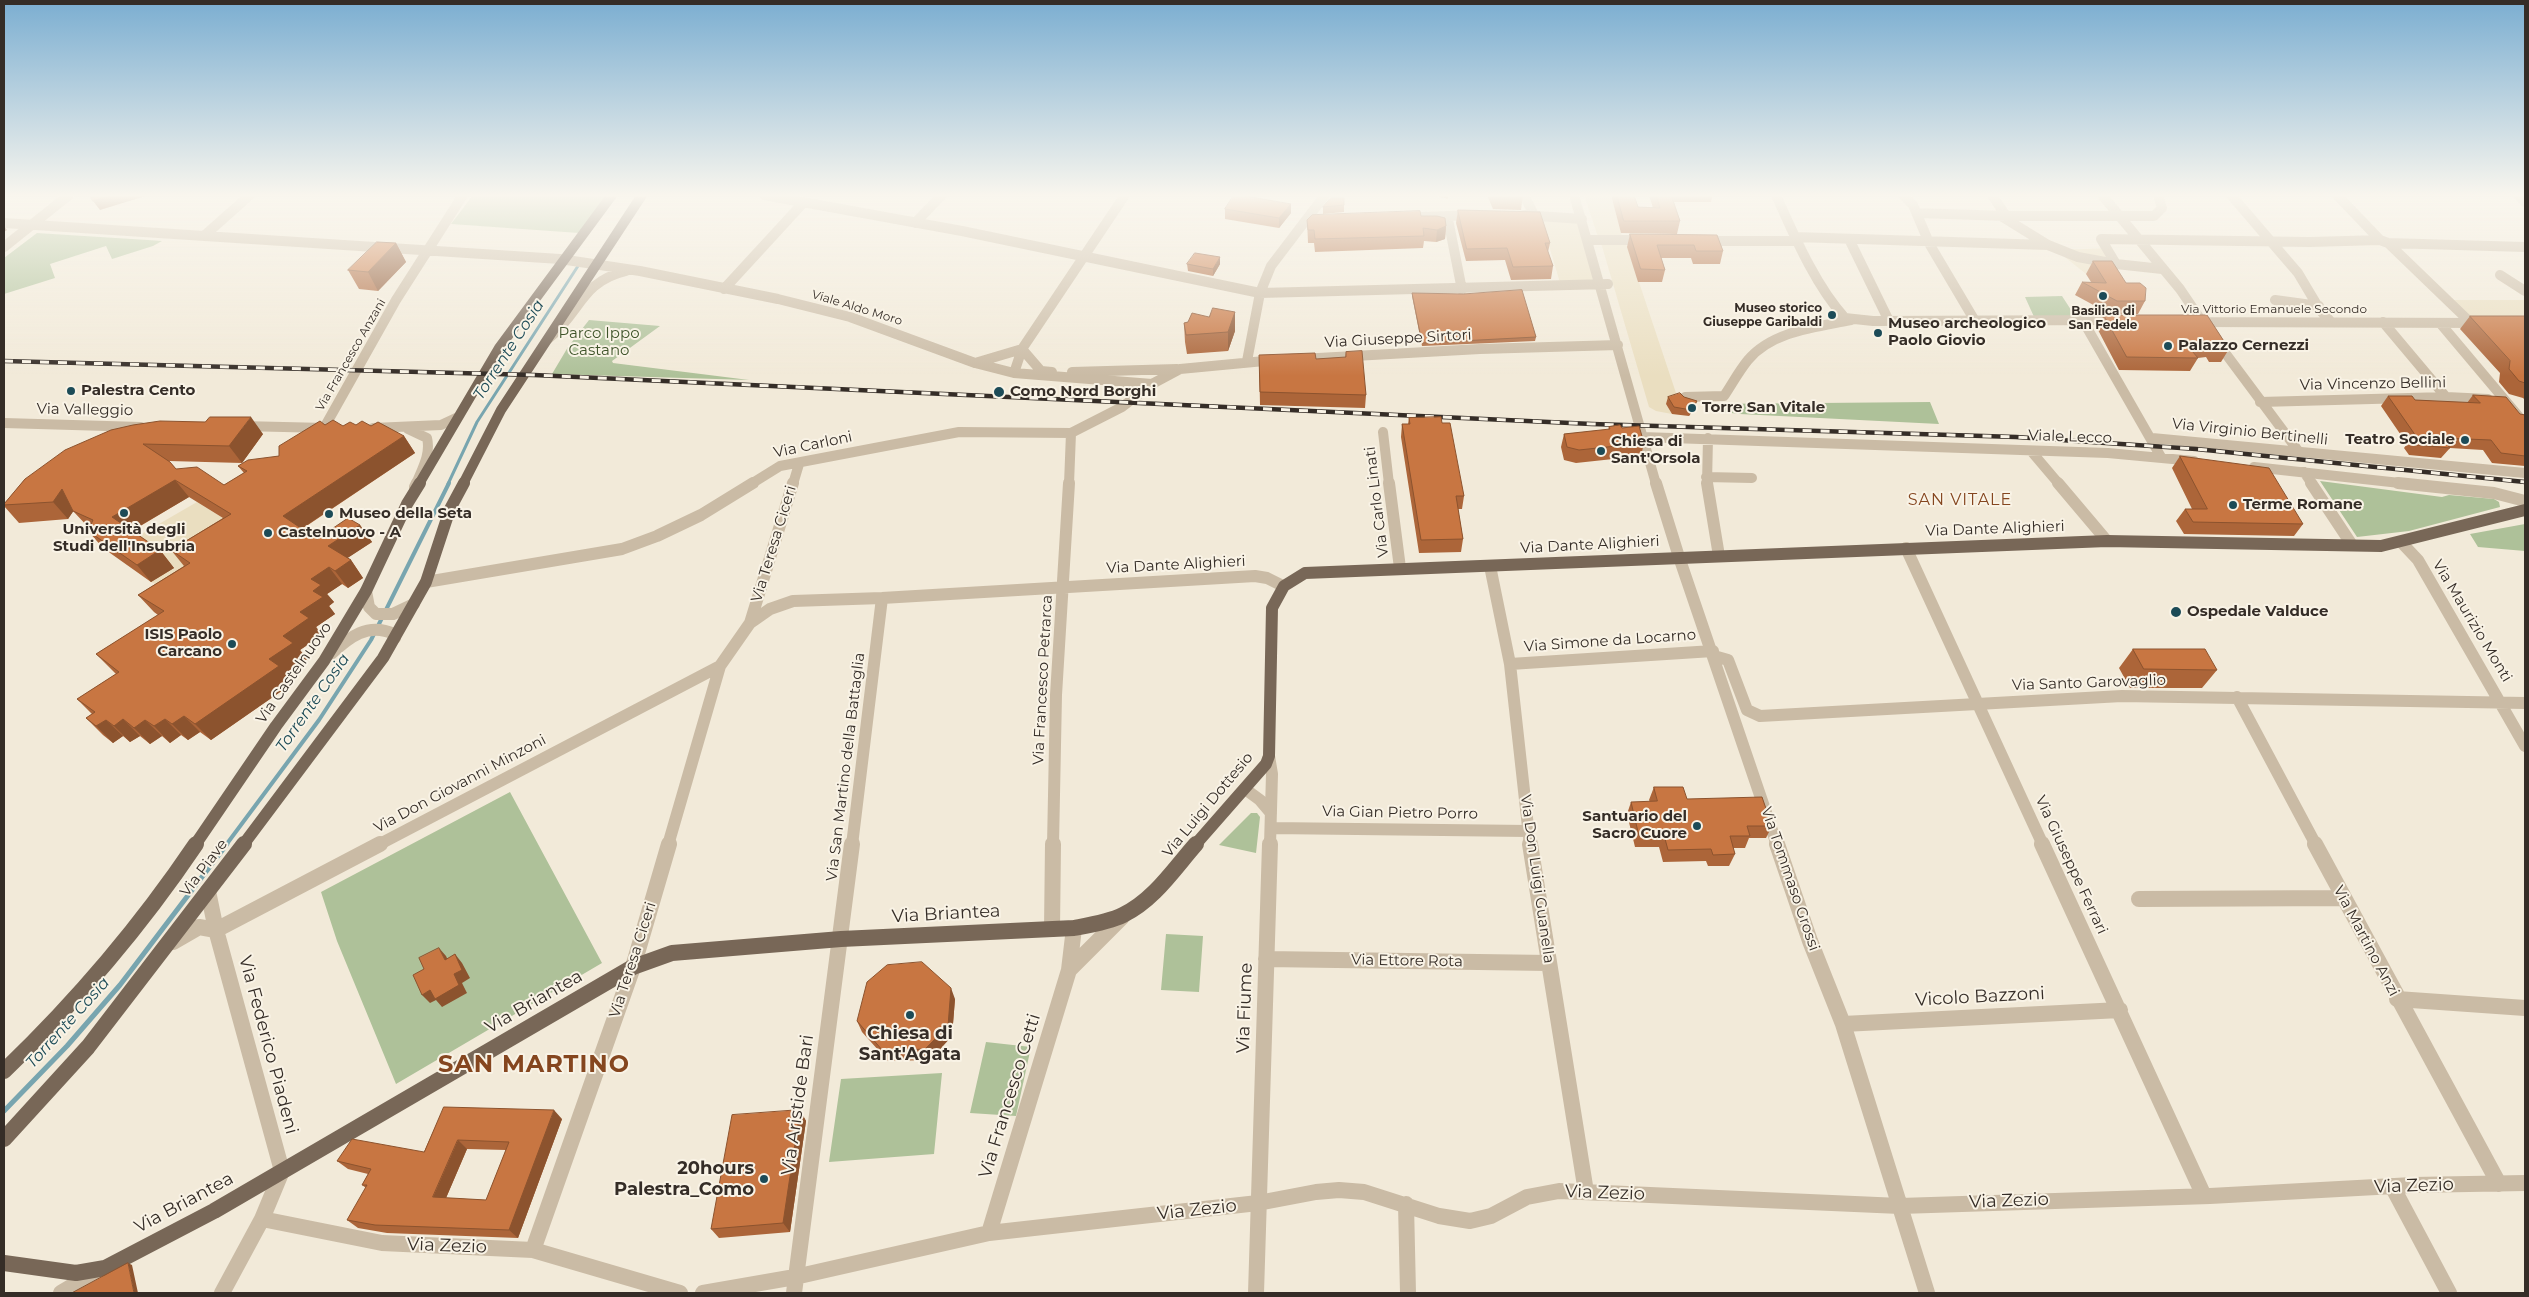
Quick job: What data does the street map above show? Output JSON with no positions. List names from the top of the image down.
{
  "streets": {
    "main road": [
      "Via Dante Alighieri",
      "Via Castelnuovo",
      "Via Luigi Dottesio",
      "Via Piave",
      "Via Briantea"
    ],
    "street": [
      "Viale Aldo Moro",
      "Via Vittorio Emanuele Secondo",
      "Via Giuseppe Sirtori",
      "Via Francesco Anzani",
      "Via Vincenzo Bellini",
      "Via Valleggio",
      "Via Virginio Bertinelli",
      "Viale Lecco",
      "Via Carloni",
      "Via Carlo Linati",
      "Via Teresa Ciceri",
      "Via Maurizio Monti",
      "Via Simone da Locarno",
      "Via Francesco Petrarca",
      "Via Santo Garovaglio",
      "Via San Martino della Battaglia",
      "Via Don Giovanni Minzoni",
      "Via Gian Pietro Porro",
      "Via Giuseppe Ferrari",
      "Via Don Luigi Guanella",
      "Via Tommaso Grossi",
      "Via Martino Anzi",
      "Via Ettore Rota",
      "Vicolo Bazzoni",
      "Via Fiume",
      "Via Federico Piadeni",
      "Via Francesco Cetti",
      "Via Aristide Bari",
      "Via Zezio"
    ]
  },
  "crossings": [
    ["Viale Aldo Moro", "Via Giuseppe Sirtori"],
    ["Viale Aldo Moro", "Via Castelnuovo"],
    ["Viale Aldo Moro", "Via Piave"],
    ["Via Giuseppe Sirtori", "Via Carloni"],
    ["Via Giuseppe Sirtori", "Via Tommaso Grossi"],
    ["Viale Lecco", "Via Tommaso Grossi"],
    ["Via Carloni", "Via Teresa Ciceri"],
    ["Via Carloni", "Via Francesco Petrarca"],
    ["Via Carloni", "Via Piave"],
    ["Via Carlo Linati", "Via Dante Alighieri"],
    ["Via Dante Alighieri", "Via Teresa Ciceri"],
    ["Via Dante Alighieri", "Via Maurizio Monti"],
    ["Via Dante Alighieri", "Via Francesco Petrarca"],
    ["Via Dante Alighieri", "Via San Martino della Battaglia"],
    ["Via Dante Alighieri", "Via Don Giovanni Minzoni"],
    ["Via Dante Alighieri", "Via Luigi Dottesio"],
    ["Via Dante Alighieri", "Via Giuseppe Ferrari"],
    ["Via Dante Alighieri", "Via Don Luigi Guanella"],
    ["Via Dante Alighieri", "Via Tommaso Grossi"],
    ["Via Teresa Ciceri", "Via Don Giovanni Minzoni"],
    ["Via Teresa Ciceri", "Via Briantea"],
    ["Via Teresa Ciceri", "Via Zezio"],
    ["Via Maurizio Monti", "Via Santo Garovaglio"],
    ["Via Simone da Locarno", "Via Santo Garovaglio"],
    ["Via Simone da Locarno", "Via Don Luigi Guanella"],
    ["Via Simone da Locarno", "Via Tommaso Grossi"],
    ["Via Francesco Petrarca", "Via Briantea"],
    ["Via Santo Garovaglio", "Via Giuseppe Ferrari"],
    ["Via Santo Garovaglio", "Via Tommaso Grossi"],
    ["Via Santo Garovaglio", "Via Martino Anzi"],
    ["Via San Martino della Battaglia", "Via Briantea"],
    ["Via San Martino della Battaglia", "Via Aristide Bari"],
    ["Via Don Giovanni Minzoni", "Via Federico Piadeni"],
    ["Via Luigi Dottesio", "Via Briantea"],
    ["Via Luigi Dottesio", "Via Fiume"],
    ["Via Luigi Dottesio", "Via Francesco Cetti"],
    ["Via Gian Pietro Porro", "Via Don Luigi Guanella"],
    ["Via Gian Pietro Porro", "Via Fiume"],
    ["Via Giuseppe Ferrari", "Vicolo Bazzoni"],
    ["Via Giuseppe Ferrari", "Via Zezio"],
    ["Via Piave", "Via Federico Piadeni"],
    ["Via Don Luigi Guanella", "Via Ettore Rota"],
    ["Via Don Luigi Guanella", "Via Zezio"],
    ["Via Tommaso Grossi", "Vicolo Bazzoni"],
    ["Via Tommaso Grossi", "Via Zezio"],
    ["Via Briantea", "Via Federico Piadeni"],
    ["Via Briantea", "Via Francesco Cetti"],
    ["Via Briantea", "Via Aristide Bari"],
    ["Via Martino Anzi", "Via Zezio"],
    ["Via Ettore Rota", "Via Fiume"],
    ["Via Fiume", "Via Zezio"],
    ["Via Francesco Cetti", "Via Zezio"],
    ["Via Aristide Bari", "Via Zezio"]
  ],
  "districts": ["SAN VITALE", "SAN MARTINO"],
  "water": ["Torrente Cosia"],
  "parks": ["Parco Ippo Castano"],
  "places": [
    "Basilica di San Fedele",
    "Museo storico Giuseppe Garibaldi",
    "Museo archeologico Paolo Giovio",
    "Palazzo Cernezzi",
    "Palestra Cento",
    "Como Nord Borghi",
    "Torre San Vitale",
    "Teatro Sociale",
    "Chiesa di Sant'Orsola",
    "Terme Romane",
    "Università degli Studi dell'Insubria",
    "Museo della Seta",
    "Castelnuovo - A",
    "Ospedale Valduce",
    "ISIS Paolo Carcano",
    "Santuario del Sacro Cuore",
    "Chiesa di Sant'Agata",
    "20hours Palestra_Como"
  ]
}
